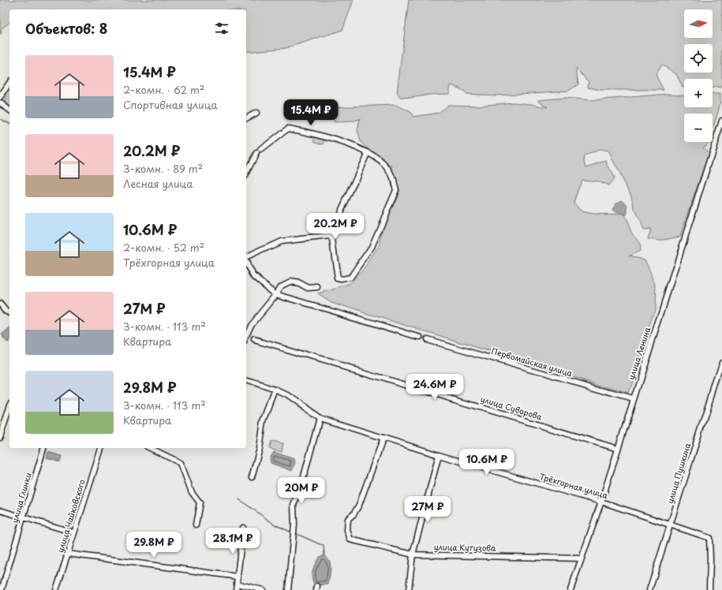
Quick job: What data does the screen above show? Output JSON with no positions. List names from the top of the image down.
{
  "streets": {
    "street": [
      "улица Ленина",
      "Первомайская улица",
      "улица Суворова",
      "улица Пушкина",
      "Трёхгорная улица",
      "улица Глинки",
      "улица Чайковского",
      "улица Кутузова"
    ]
  },
  "crossings": [
    ["улица Ленина", "Первомайская улица"],
    ["улица Ленина", "улица Суворова"],
    ["улица Ленина", "Трёхгорная улица"],
    ["улица Ленина", "улица Кутузова"],
    ["улица Пушкина", "Трёхгорная улица"],
    ["Трёхгорная улица", "улица Кутузова"]
  ],
  "north": "right",
  "page": {
    "map_buttons": ["+", "−"],
    "heading": "Объектов: 8",
    "list": [
      {
        "name": "15.4M ₽",
        "note": "2-комн. · 62 m² · Спортивная улица"
      },
      {
        "name": "20.2M ₽",
        "note": "3-комн. · 89 m² · Лесная улица"
      },
      {
        "name": "10.6M ₽",
        "note": "2-комн. · 52 m² · Трёхгорная улица"
      },
      {
        "name": "27M ₽",
        "note": "3-комн. · 113 m² · Квартира"
      },
      {
        "name": "29.8M ₽",
        "note": "3-комн. · 113 m² · Квартира"
      }
    ],
    "price": [
      "15.4M ₽",
      "20.2M ₽",
      "24.6M ₽",
      "10.6M ₽",
      "20M ₽",
      "27M ₽",
      "28.1M ₽",
      "29.8M ₽"
    ]
  }
}
